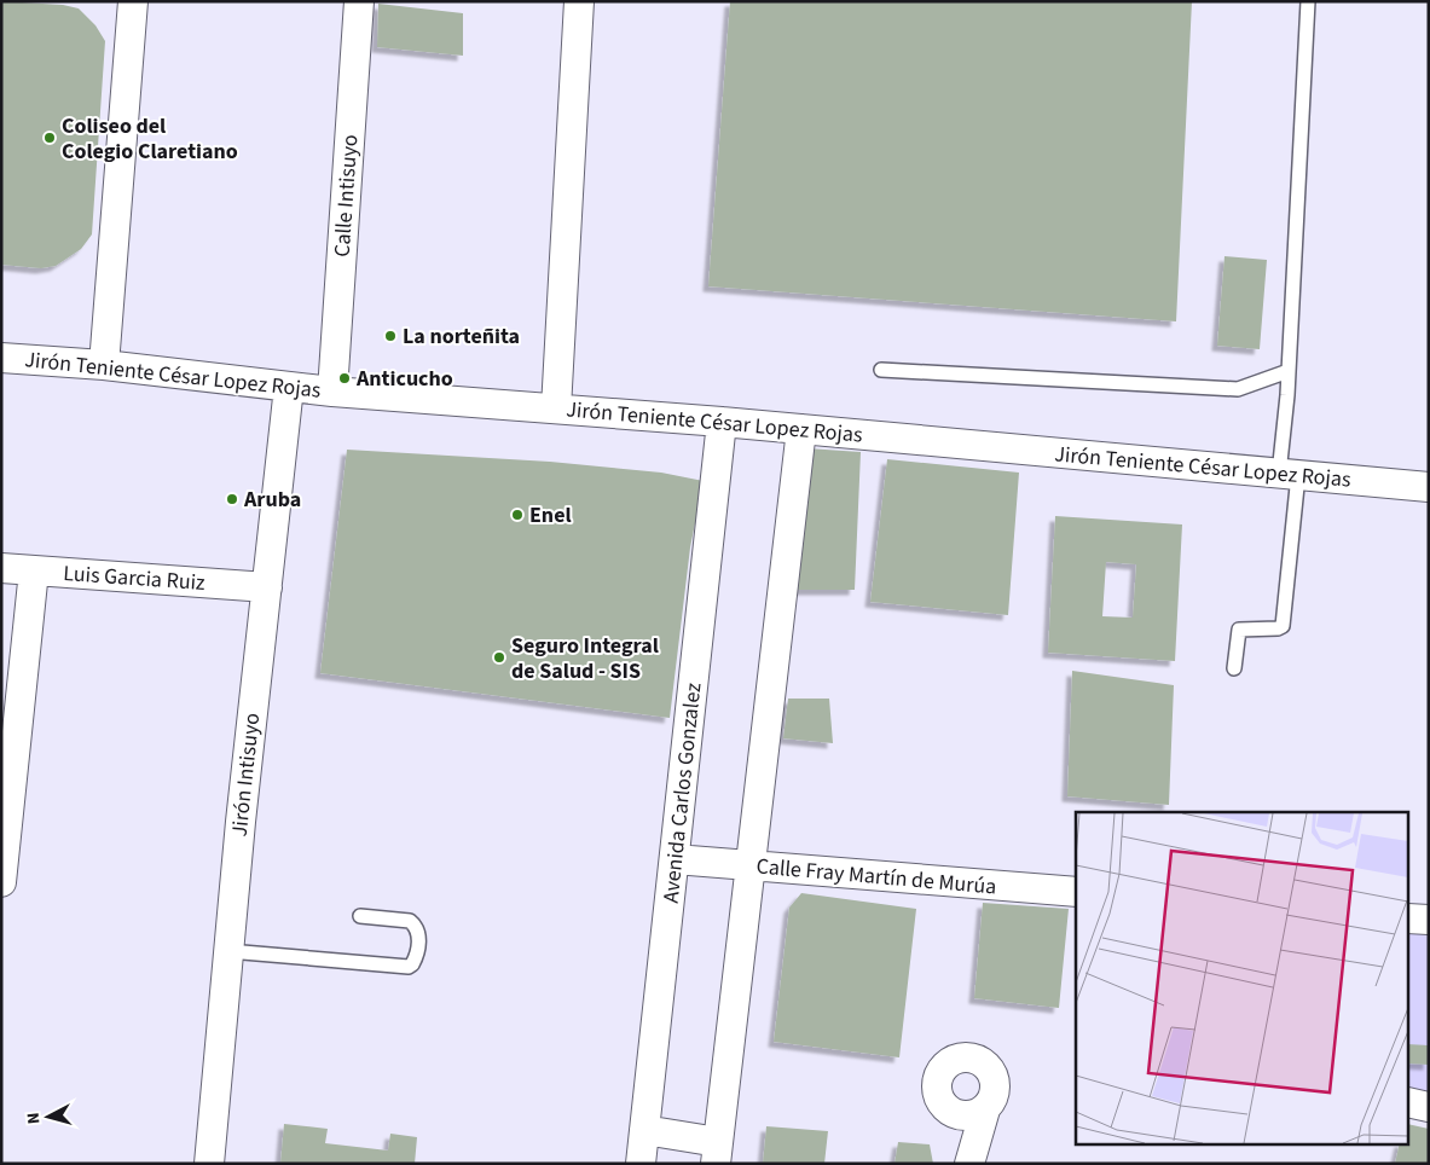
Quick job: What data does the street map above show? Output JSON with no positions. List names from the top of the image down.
{
  "streets": {
    "street": [
      "Calle Intisuyo",
      "Jirón Teniente César Lopez Rojas",
      "Luis Garcia Ruiz",
      "Jirón Intisuyo",
      "Avenida Carlos Gonzalez",
      "Calle Fray Martín de Murúa"
    ]
  },
  "crossings": [
    ["Calle Intisuyo", "Jirón Teniente César Lopez Rojas"],
    ["Jirón Teniente César Lopez Rojas", "Jirón Intisuyo"],
    ["Jirón Teniente César Lopez Rojas", "Avenida Carlos Gonzalez"],
    ["Luis Garcia Ruiz", "Jirón Intisuyo"],
    ["Avenida Carlos Gonzalez", "Calle Fray Martín de Murúa"]
  ],
  "places": [
    "Coliseo del Colegio Claretiano",
    "La norteñita",
    "Anticucho",
    "Aruba",
    "Enel",
    "Seguro Integral de Salud - SIS"
  ],
  "north": "left"
}
